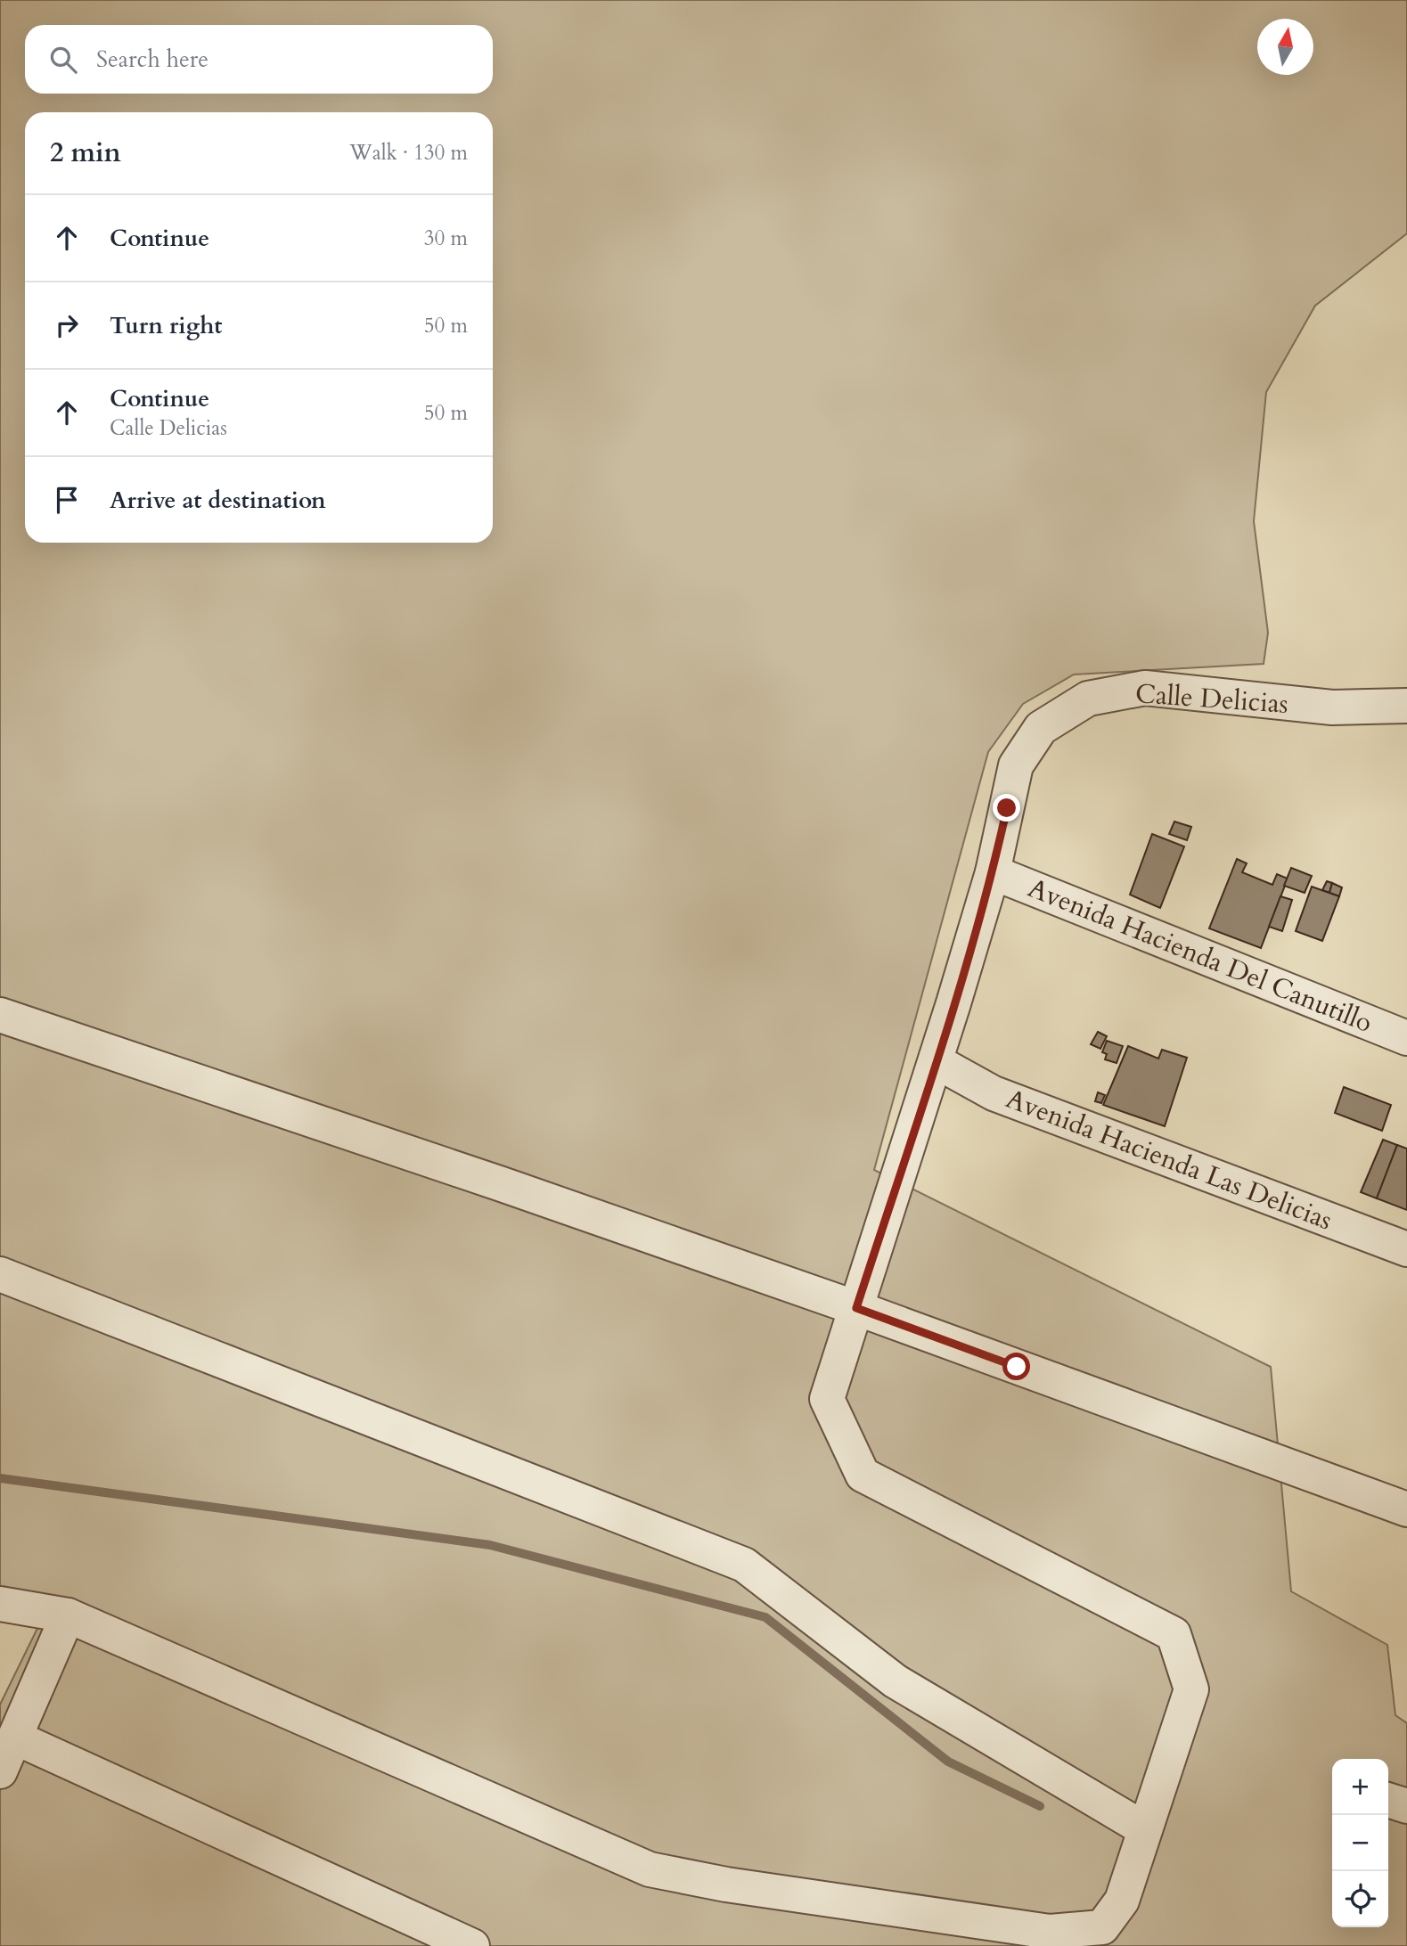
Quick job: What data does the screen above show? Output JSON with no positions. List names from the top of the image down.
{
  "streets": {
    "street": ["Calle Delicias", "Avenida Hacienda Del Canutillo", "Avenida Hacienda Las Delicias"]
  },
  "crossings": [
    ["Calle Delicias", "Avenida Hacienda Del Canutillo"],
    ["Calle Delicias", "Avenida Hacienda Las Delicias"]
  ],
  "north": "top",
  "page": {
    "search": "Search here",
    "heading": ["2 min", "Walk · 130 m"],
    "list": [
      ["Continue", "30 m"],
      ["Turn right", "50 m"],
      ["Continue", "Calle Delicias", "50 m"],
      "Arrive at destination"
    ],
    "map_buttons": ["+", "−"]
  }
}
